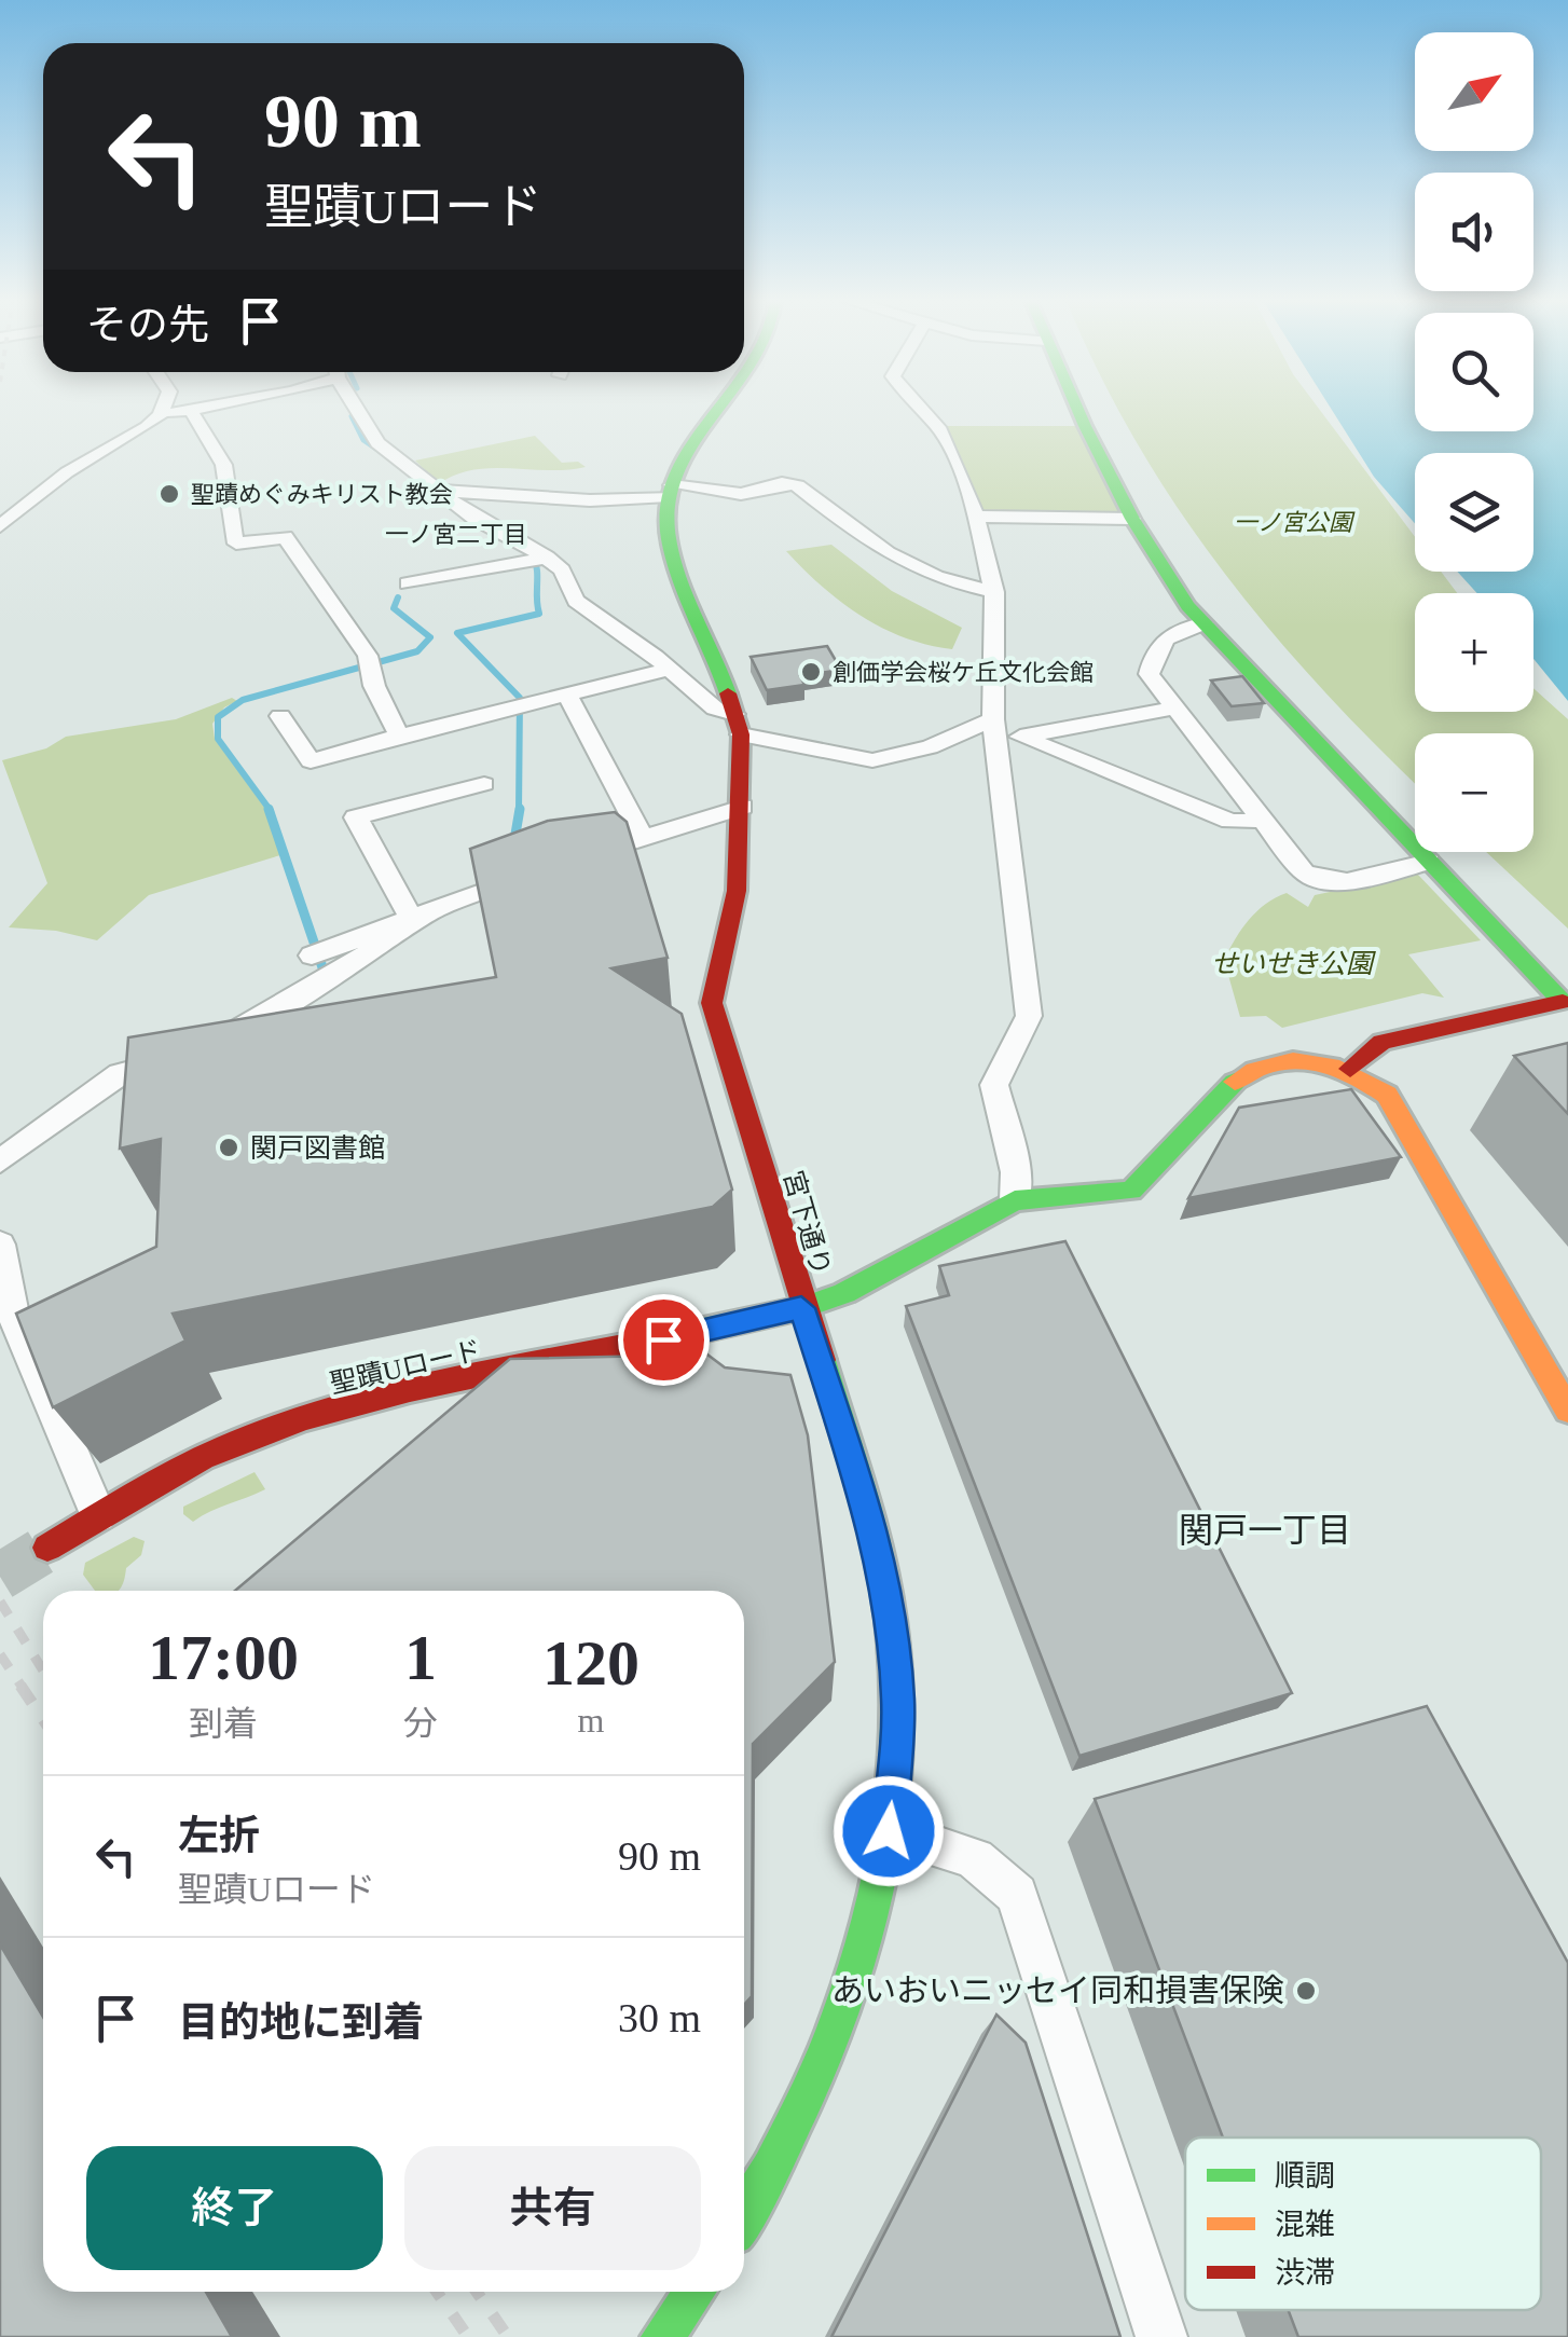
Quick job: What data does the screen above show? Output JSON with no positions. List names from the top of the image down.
{
  "streets": {
    "street": ["宮下通り", "聖蹟Uロード"]
  },
  "crossings": [
    ["宮下通り", "聖蹟Uロード"]
  ],
  "districts": ["一ノ宮二丁目", "関戸一丁目"],
  "parks": ["一ノ宮公園", "せいせき公園"],
  "places": [
    "聖蹟めぐみキリスト教会",
    "創価学会桜ケ丘文化会館",
    "関戸図書館",
    "あいおいニッセイ同和損害保険"
  ],
  "legend": ["順調", "混雑", "渋滞"],
  "north": "top right",
  "page": {
    "map_buttons": ["+", "−"],
    "turn": ["90 m", "聖蹟Uロード"],
    "then": "その先",
    "eta": [
      "17:00",
      "到着",
      "1",
      "分",
      "120",
      "m"
    ],
    "list": [
      {
        "name": "左折",
        "note": "聖蹟Uロード",
        "value": "90 m"
      },
      {
        "name": "目的地に到着",
        "value": "30 m"
      }
    ],
    "buttons": ["終了", "共有"]
  }
}
